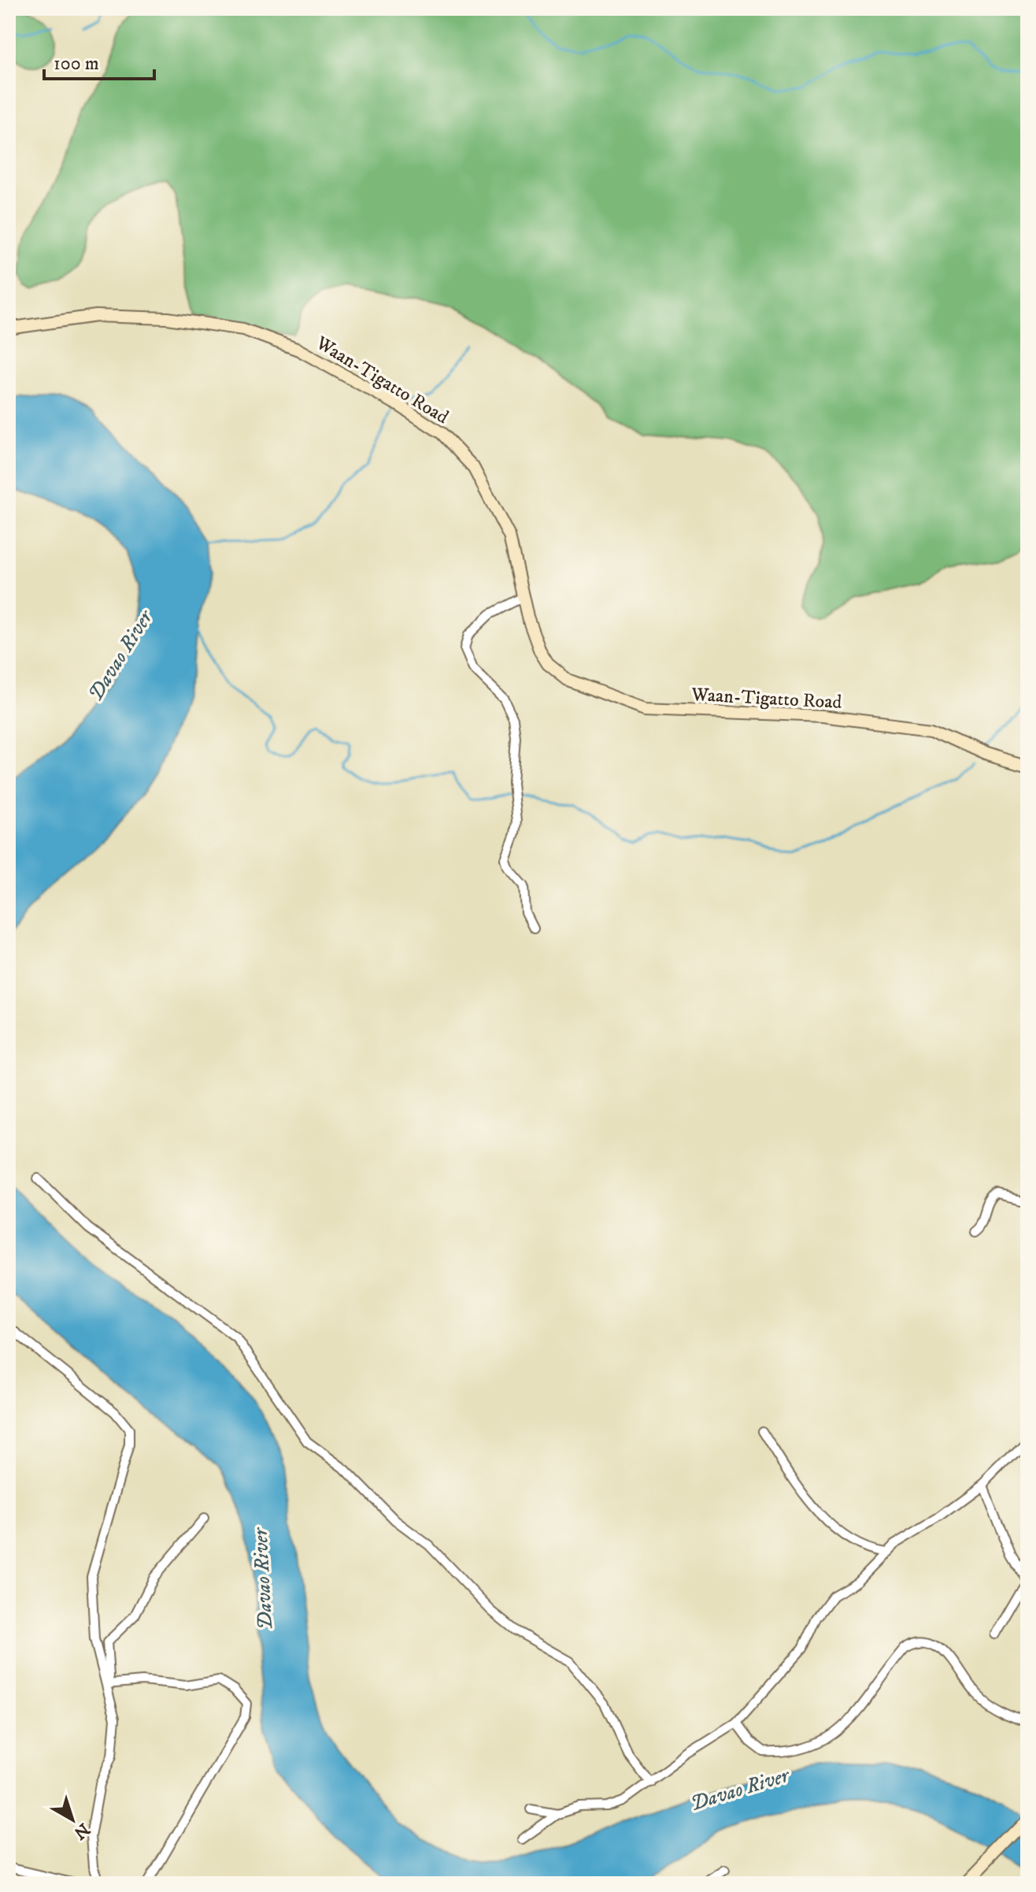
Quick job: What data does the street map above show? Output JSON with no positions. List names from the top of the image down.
{
  "streets": {
    "street": ["Waan-Tigatto Road"]
  },
  "water": ["Davao River"],
  "scale_bar": "100 m",
  "north": "bottom right"
}
